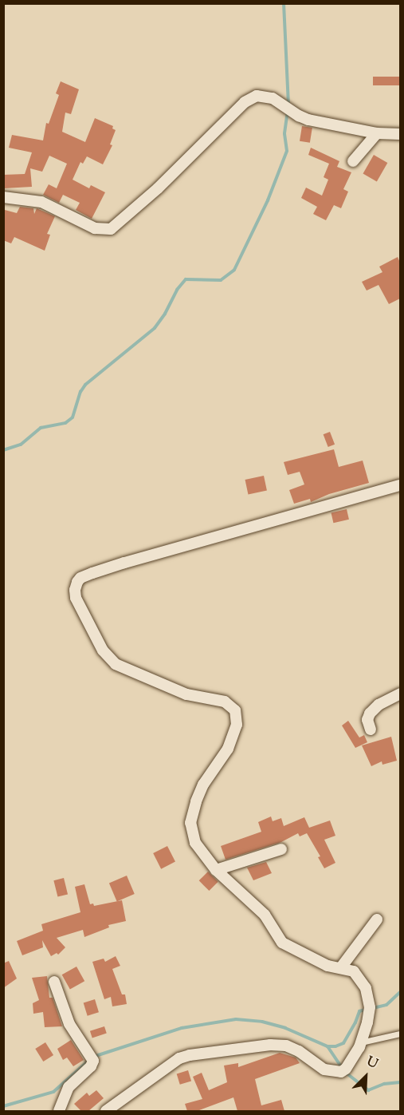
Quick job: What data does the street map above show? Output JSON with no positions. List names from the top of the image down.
{
  "north": "top right"
}
